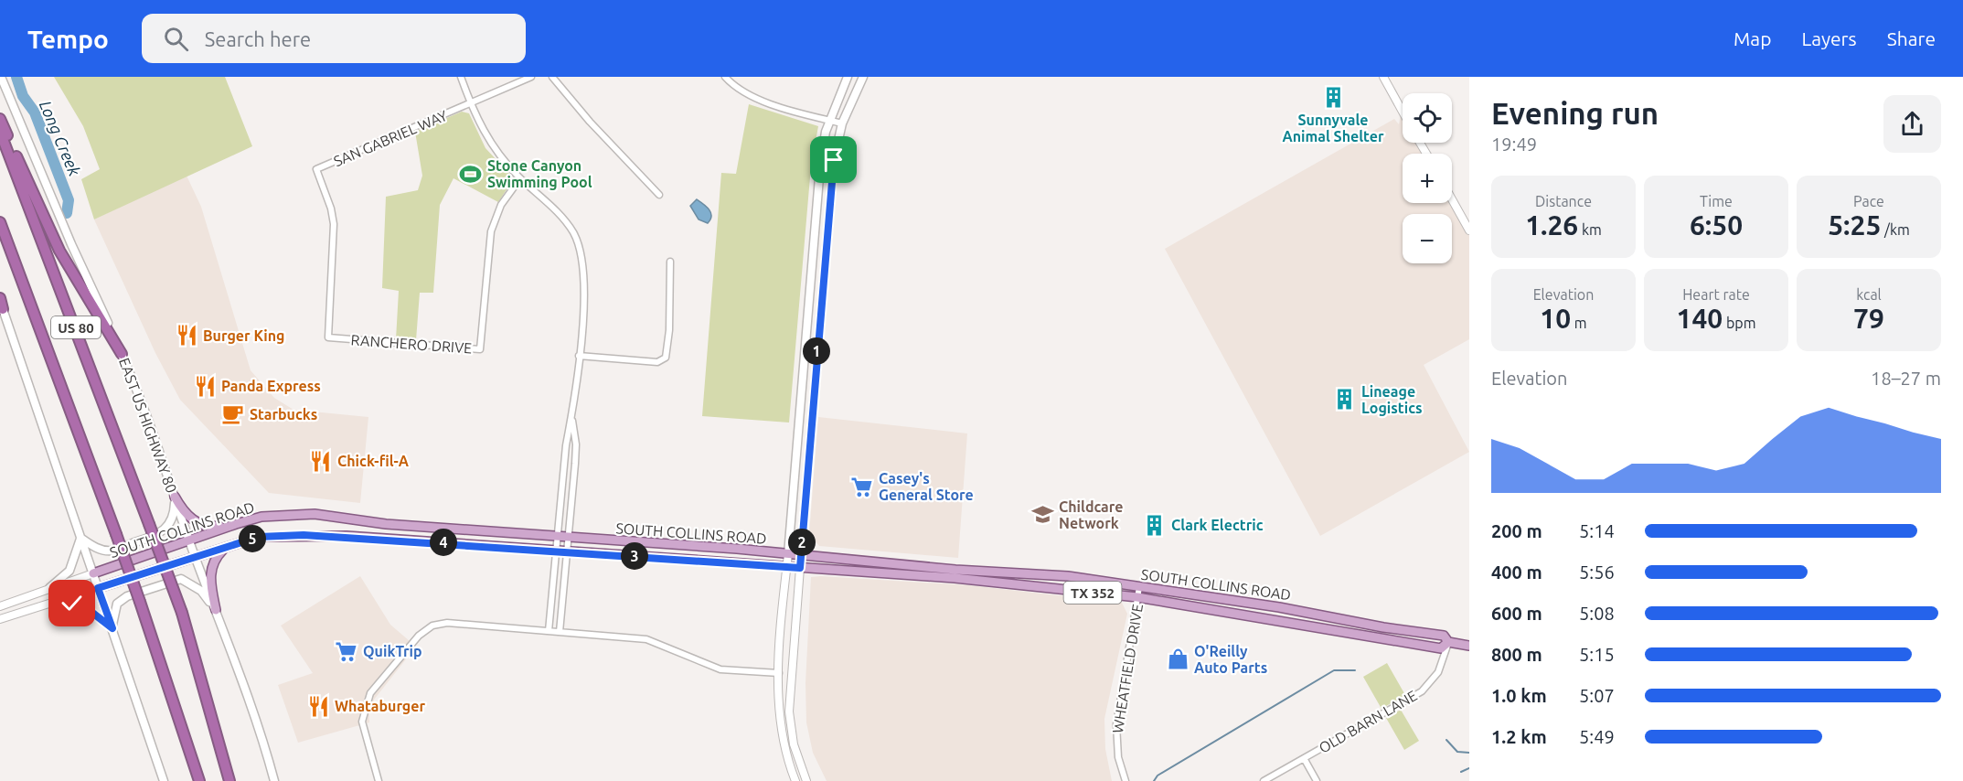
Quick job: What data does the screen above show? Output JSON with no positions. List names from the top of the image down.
{
  "streets": {
    "highway": ["US 80"],
    "main road": ["EAST US HIGHWAY 80", "SOUTH COLLINS ROAD", "TX 352"],
    "street": [
      "SAN GABRIEL WAY",
      "RANCHERO DRIVE",
      "WHEATFIELD DRIVE",
      "OLD BARN LANE"
    ]
  },
  "crossings": [
    ["SAN GABRIEL WAY", "RANCHERO DRIVE"],
    ["EAST US HIGHWAY 80", "SOUTH COLLINS ROAD"],
    ["SOUTH COLLINS ROAD", "TX 352"],
    ["SOUTH COLLINS ROAD", "WHEATFIELD DRIVE"],
    ["TX 352", "OLD BARN LANE"]
  ],
  "water": ["Long Creek"],
  "places": {
    "building": ["Sunnyvale Animal Shelter", "Lineage Logistics", "Clark Electric"],
    "sports": ["Stone Canyon Swimming Pool"],
    "restaurant": [
      "Burger King",
      "Panda Express",
      "Chick-fil-A",
      "Whataburger"
    ],
    "cafe": ["Starbucks"],
    "supermarket": ["Casey's General Store", "QuikTrip"],
    "school or university": ["Childcare Network"],
    "shop": ["O'Reilly Auto Parts"]
  },
  "page": {
    "header": "Tempo",
    "search": "Search here",
    "nav": ["Map", "Layers", "Share"],
    "heading": ["Evening run", "19:49"],
    "map_buttons": ["+", "−"],
    "stats": [
      ["Distance", "1.26 km"],
      ["Time", "6:50"],
      ["Pace", "5:25 /km"],
      ["Elevation", "10 m"],
      ["Heart rate", "140 bpm"],
      ["kcal", "79"]
    ],
    "pins": [
      "1",
      "5",
      "2",
      "4",
      "3"
    ],
    "chart": ["Elevation", "18–27 m"],
    "list": [
      {
        "name": "200 m",
        "note": "5:14"
      },
      {
        "name": "400 m",
        "note": "5:56"
      },
      {
        "name": "600 m",
        "note": "5:08"
      },
      {
        "name": "800 m",
        "note": "5:15"
      },
      {
        "name": "1.0 km",
        "note": "5:07"
      },
      {
        "name": "1.2 km",
        "note": "5:49"
      }
    ]
  }
}
